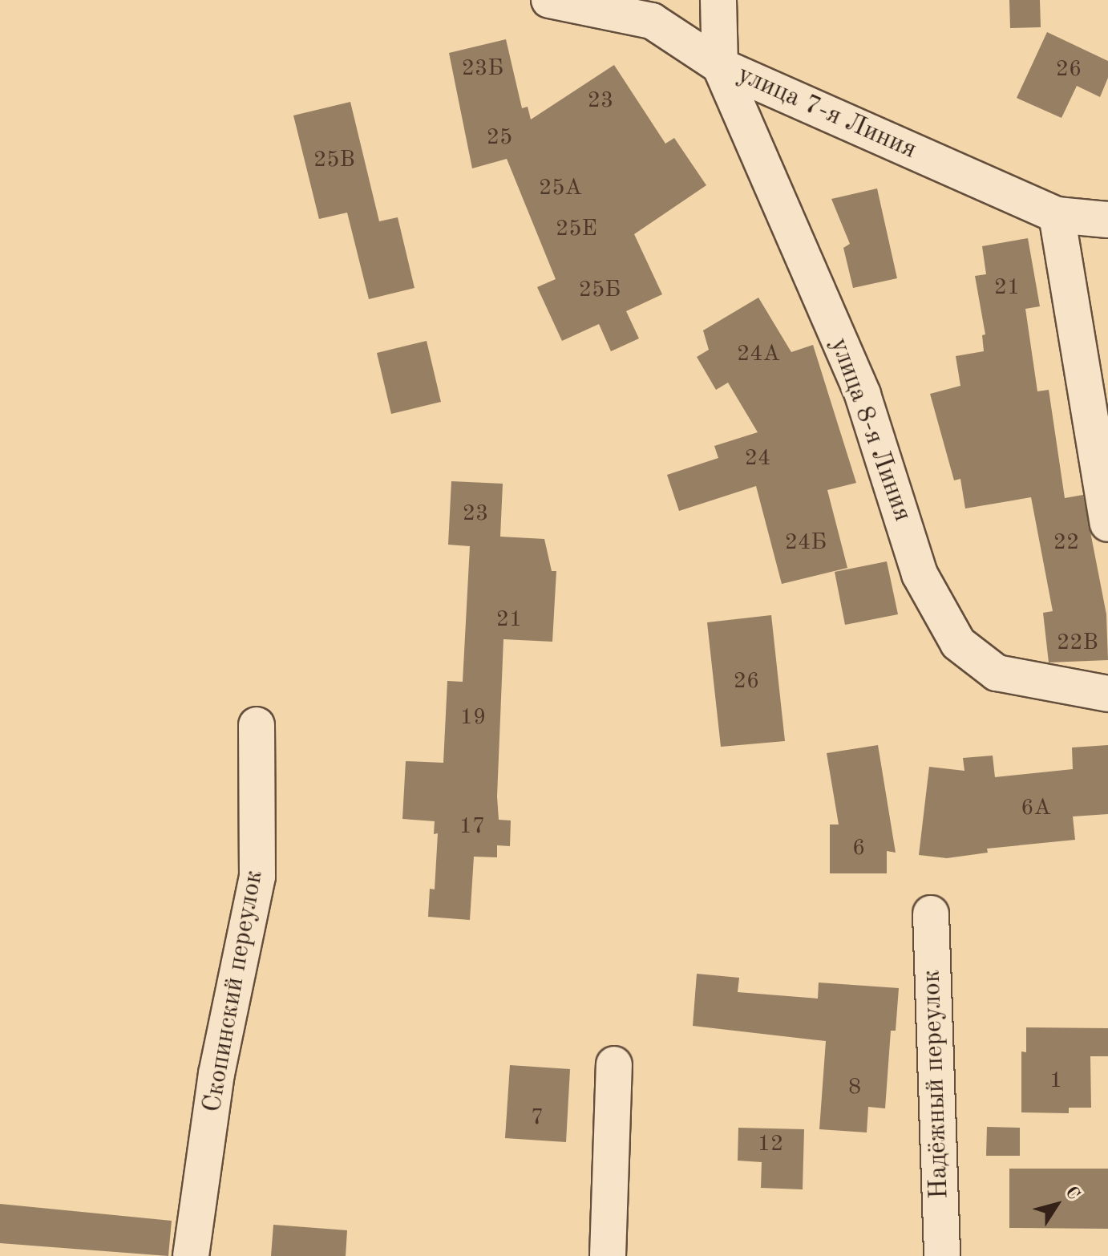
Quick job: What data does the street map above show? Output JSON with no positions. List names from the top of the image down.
{
  "streets": {
    "street": [
      "улица 7-я Линия",
      "улица 8-я Линия",
      "Скопинский переулок",
      "Надёжный переулок"
    ]
  },
  "crossings": [
    ["улица 7-я Линия", "улица 8-я Линия"]
  ],
  "house_numbers": [
    "23Б",
    "26",
    "23",
    "25",
    "25В",
    "25А",
    "25Е",
    "21",
    "25Б",
    "24А",
    "24",
    "23",
    "24Б",
    "22",
    "21",
    "22В",
    "26",
    "19",
    "6А",
    "17",
    "6",
    "1",
    "8",
    "7",
    "12"
  ],
  "north": "top right"
}
